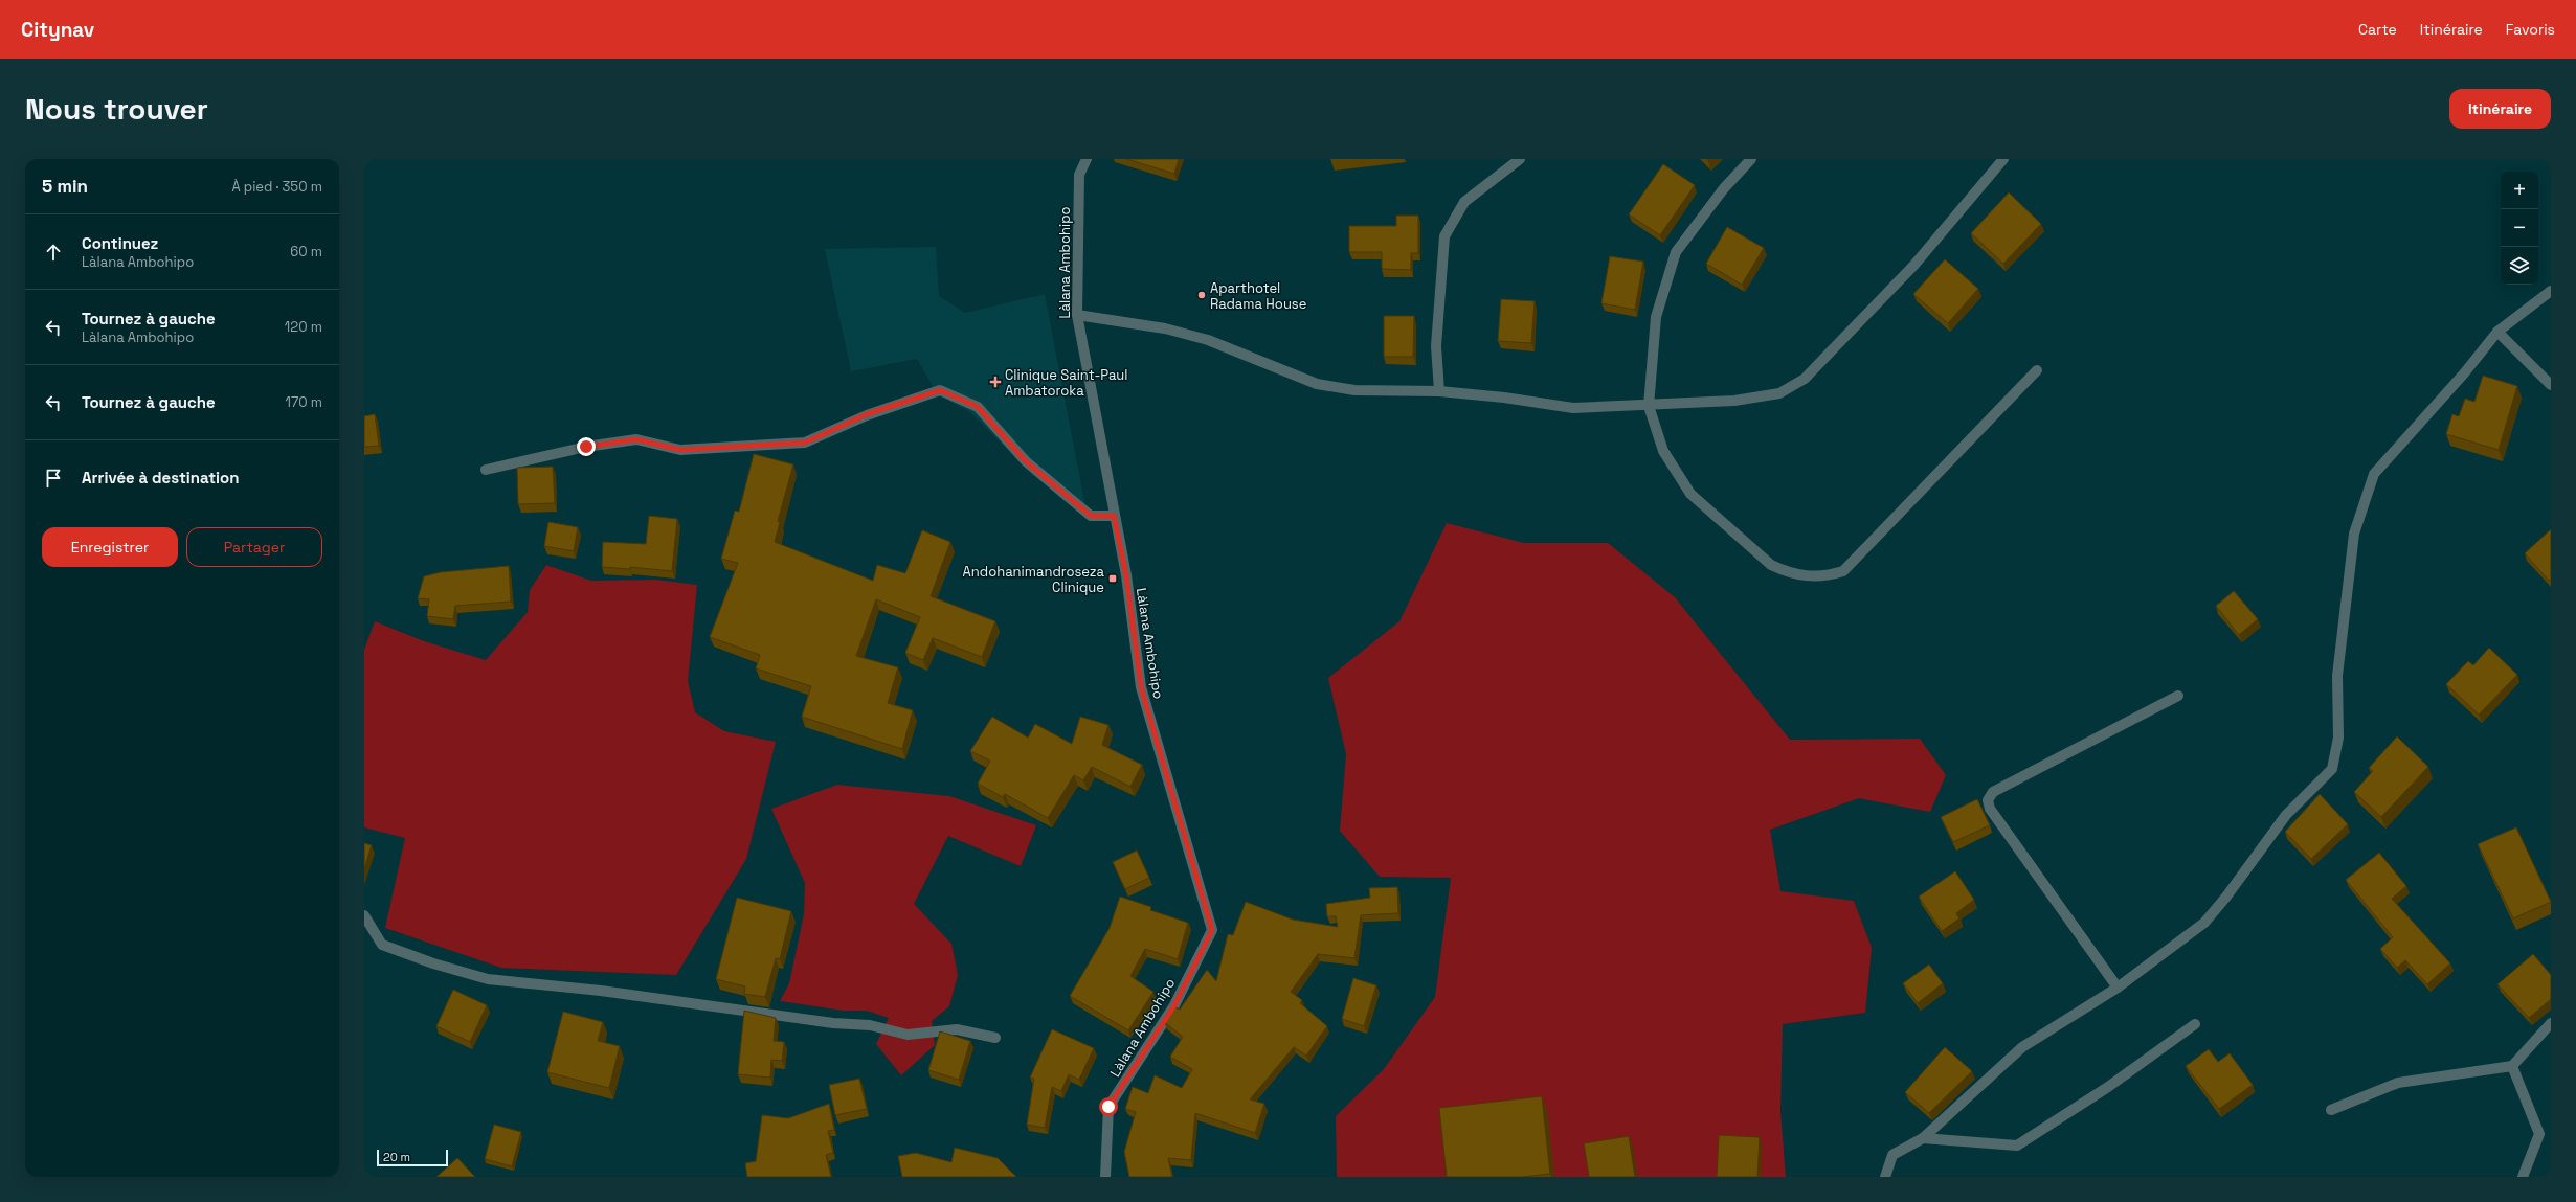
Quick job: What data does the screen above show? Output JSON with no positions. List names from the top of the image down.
{
  "streets": {
    "street": ["Làlana Ambohipo"]
  },
  "places": {
    "other": ["Aparthotel Radama House"],
    "health": ["Clinique Saint-Paul Ambatoroka"],
    "transit": ["Andohanimandroseza Clinique"]
  },
  "scale_bar": "20 m",
  "page": {
    "header": "Citynav",
    "nav": ["Carte", "Itinéraire", "Favoris"],
    "buttons": [
      "Itinéraire",
      ["Enregistrer", "Partager"]
    ],
    "title": "Nous trouver",
    "heading": ["5 min", "À pied · 350 m"],
    "map_buttons": ["+", "−"],
    "list": [
      ["Continuez", "Làlana Ambohipo", "60 m"],
      ["Tournez à gauche", "Làlana Ambohipo", "120 m"],
      ["Tournez à gauche", "170 m"],
      "Arrivée à destination"
    ],
    "scale": "20 m"
  }
}
